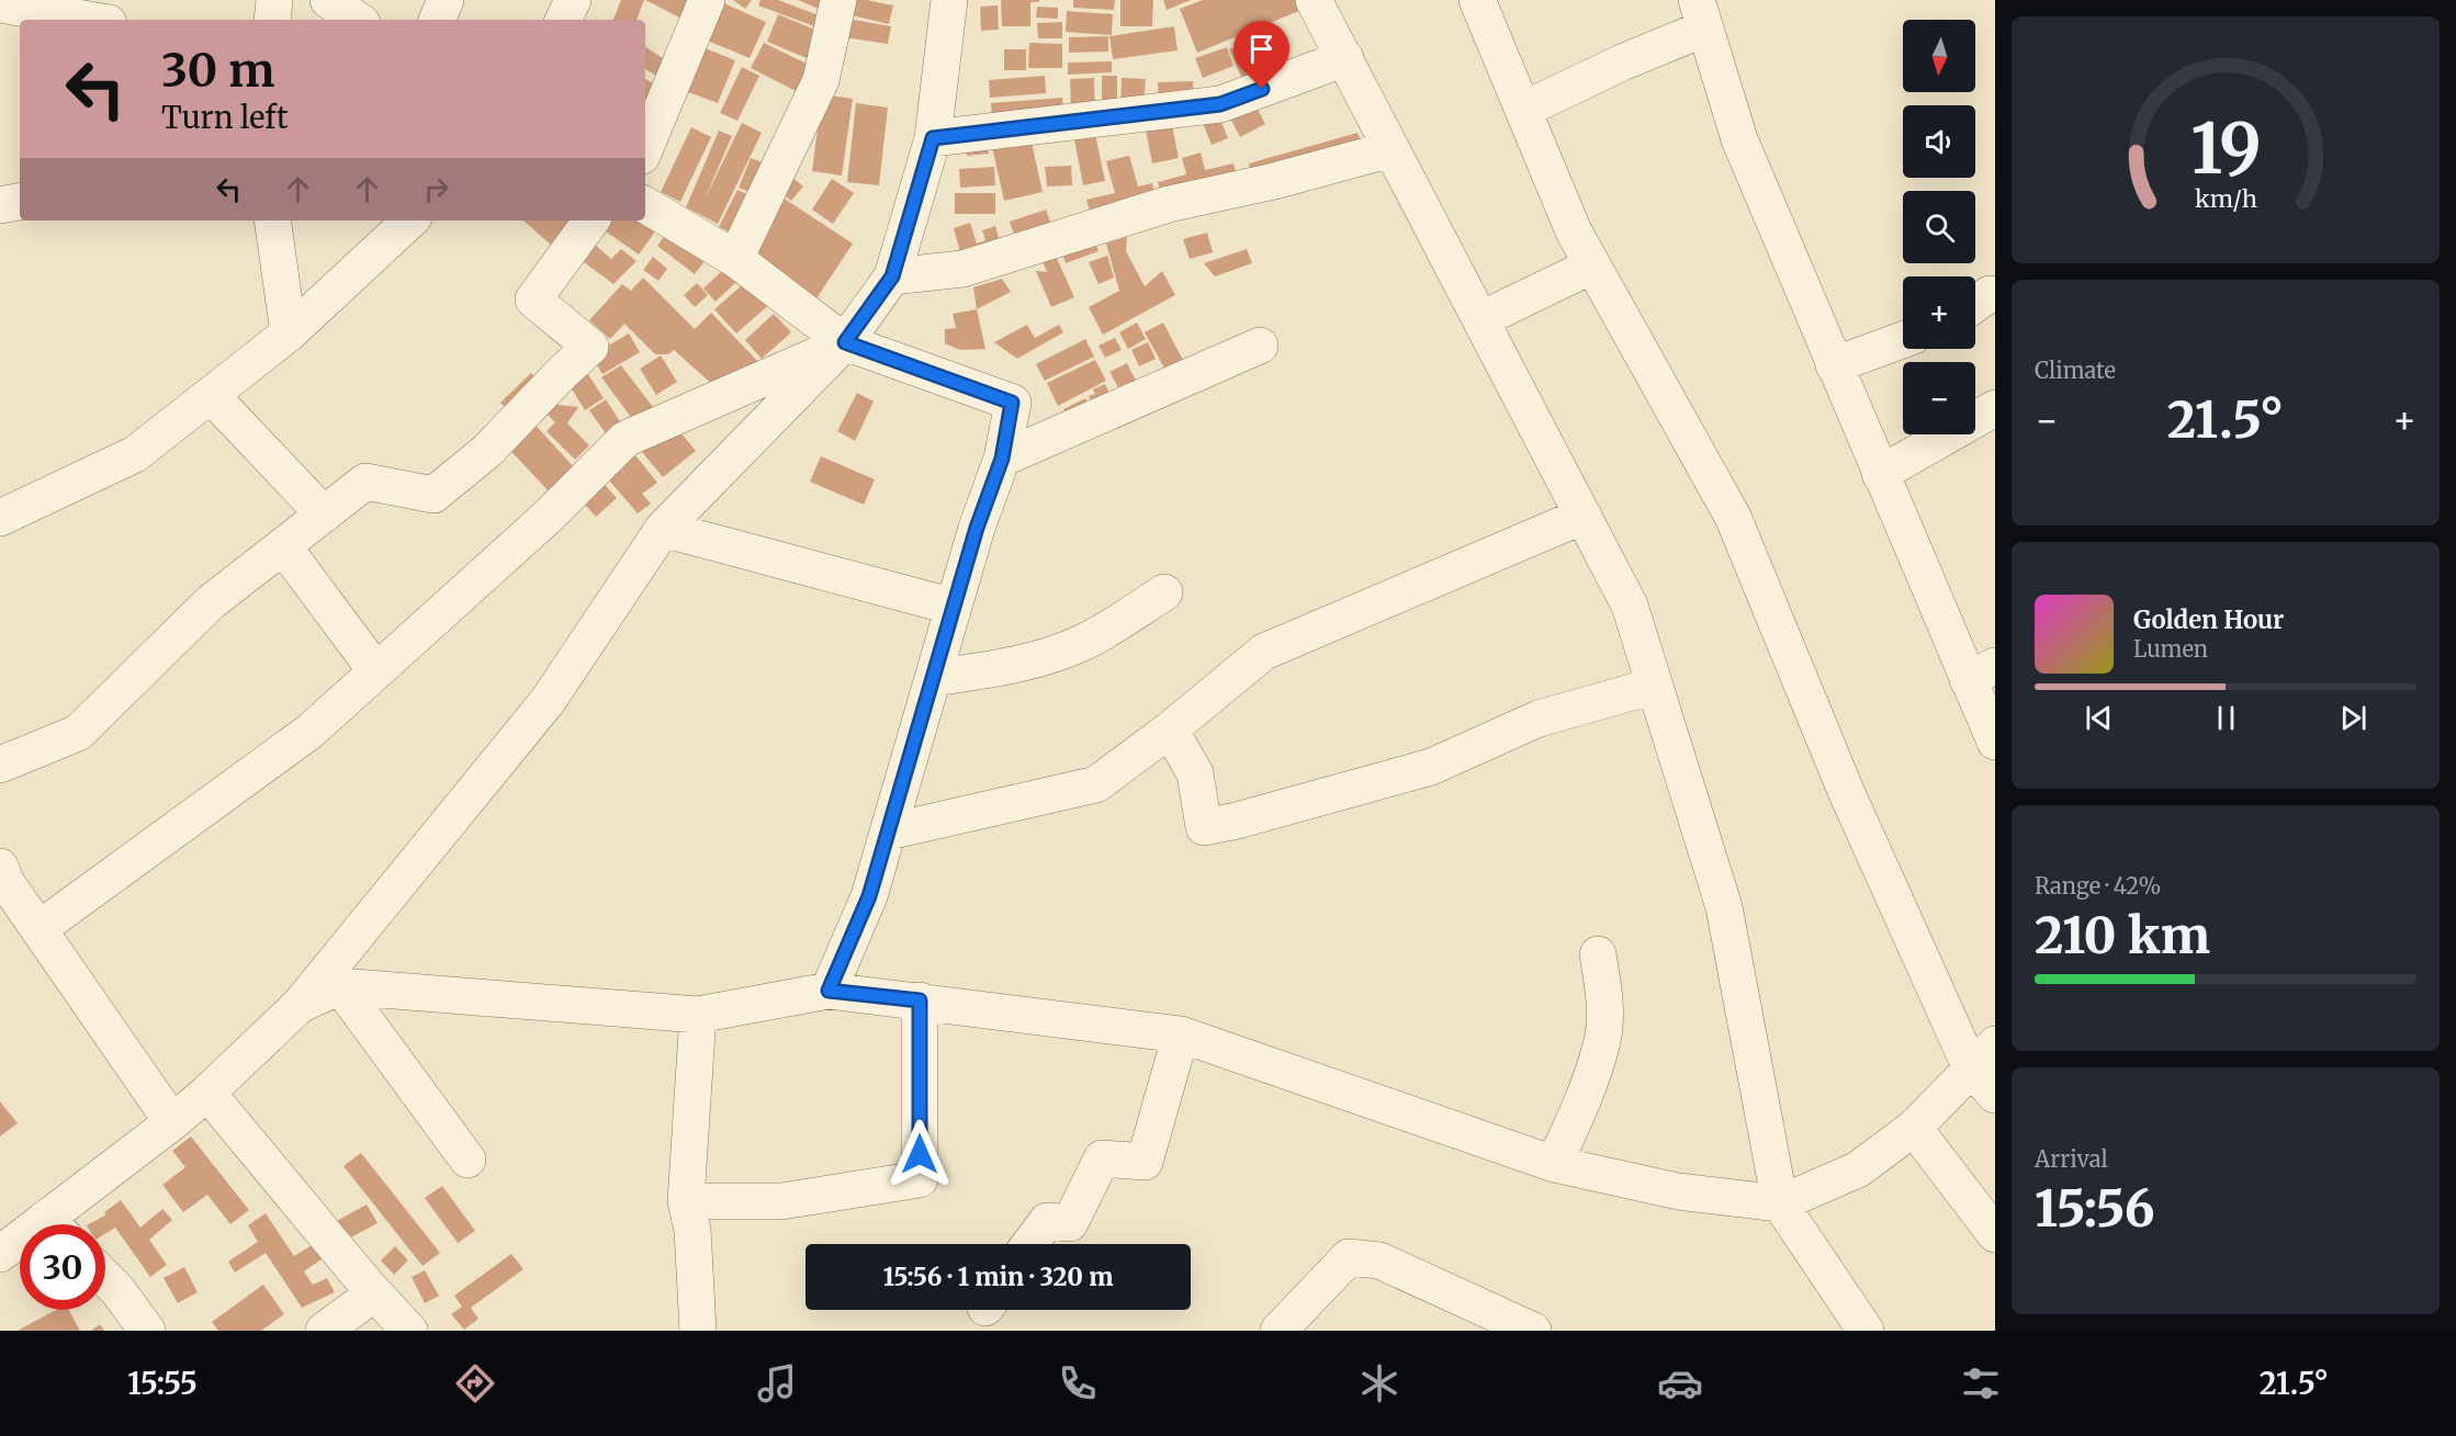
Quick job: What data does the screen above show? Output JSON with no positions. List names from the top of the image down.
{
  "north": "bottom",
  "page": {
    "map_buttons": ["+", "−"],
    "turn": ["30 m", "Turn left"],
    "tile": [
      "Climate",
      ["Range · 42%", "210 km"],
      ["Arrival", "15:56"]
    ],
    "heat": ["−", "21.5°", "+"],
    "song": ["Golden Hour", "Lumen"],
    "limit": "30",
    "trip": "15:56 · 1 min · 320 m",
    "tabs": ["15:55", "21.5°"],
    "gauge": ["19", "km/h"]
  }
}
